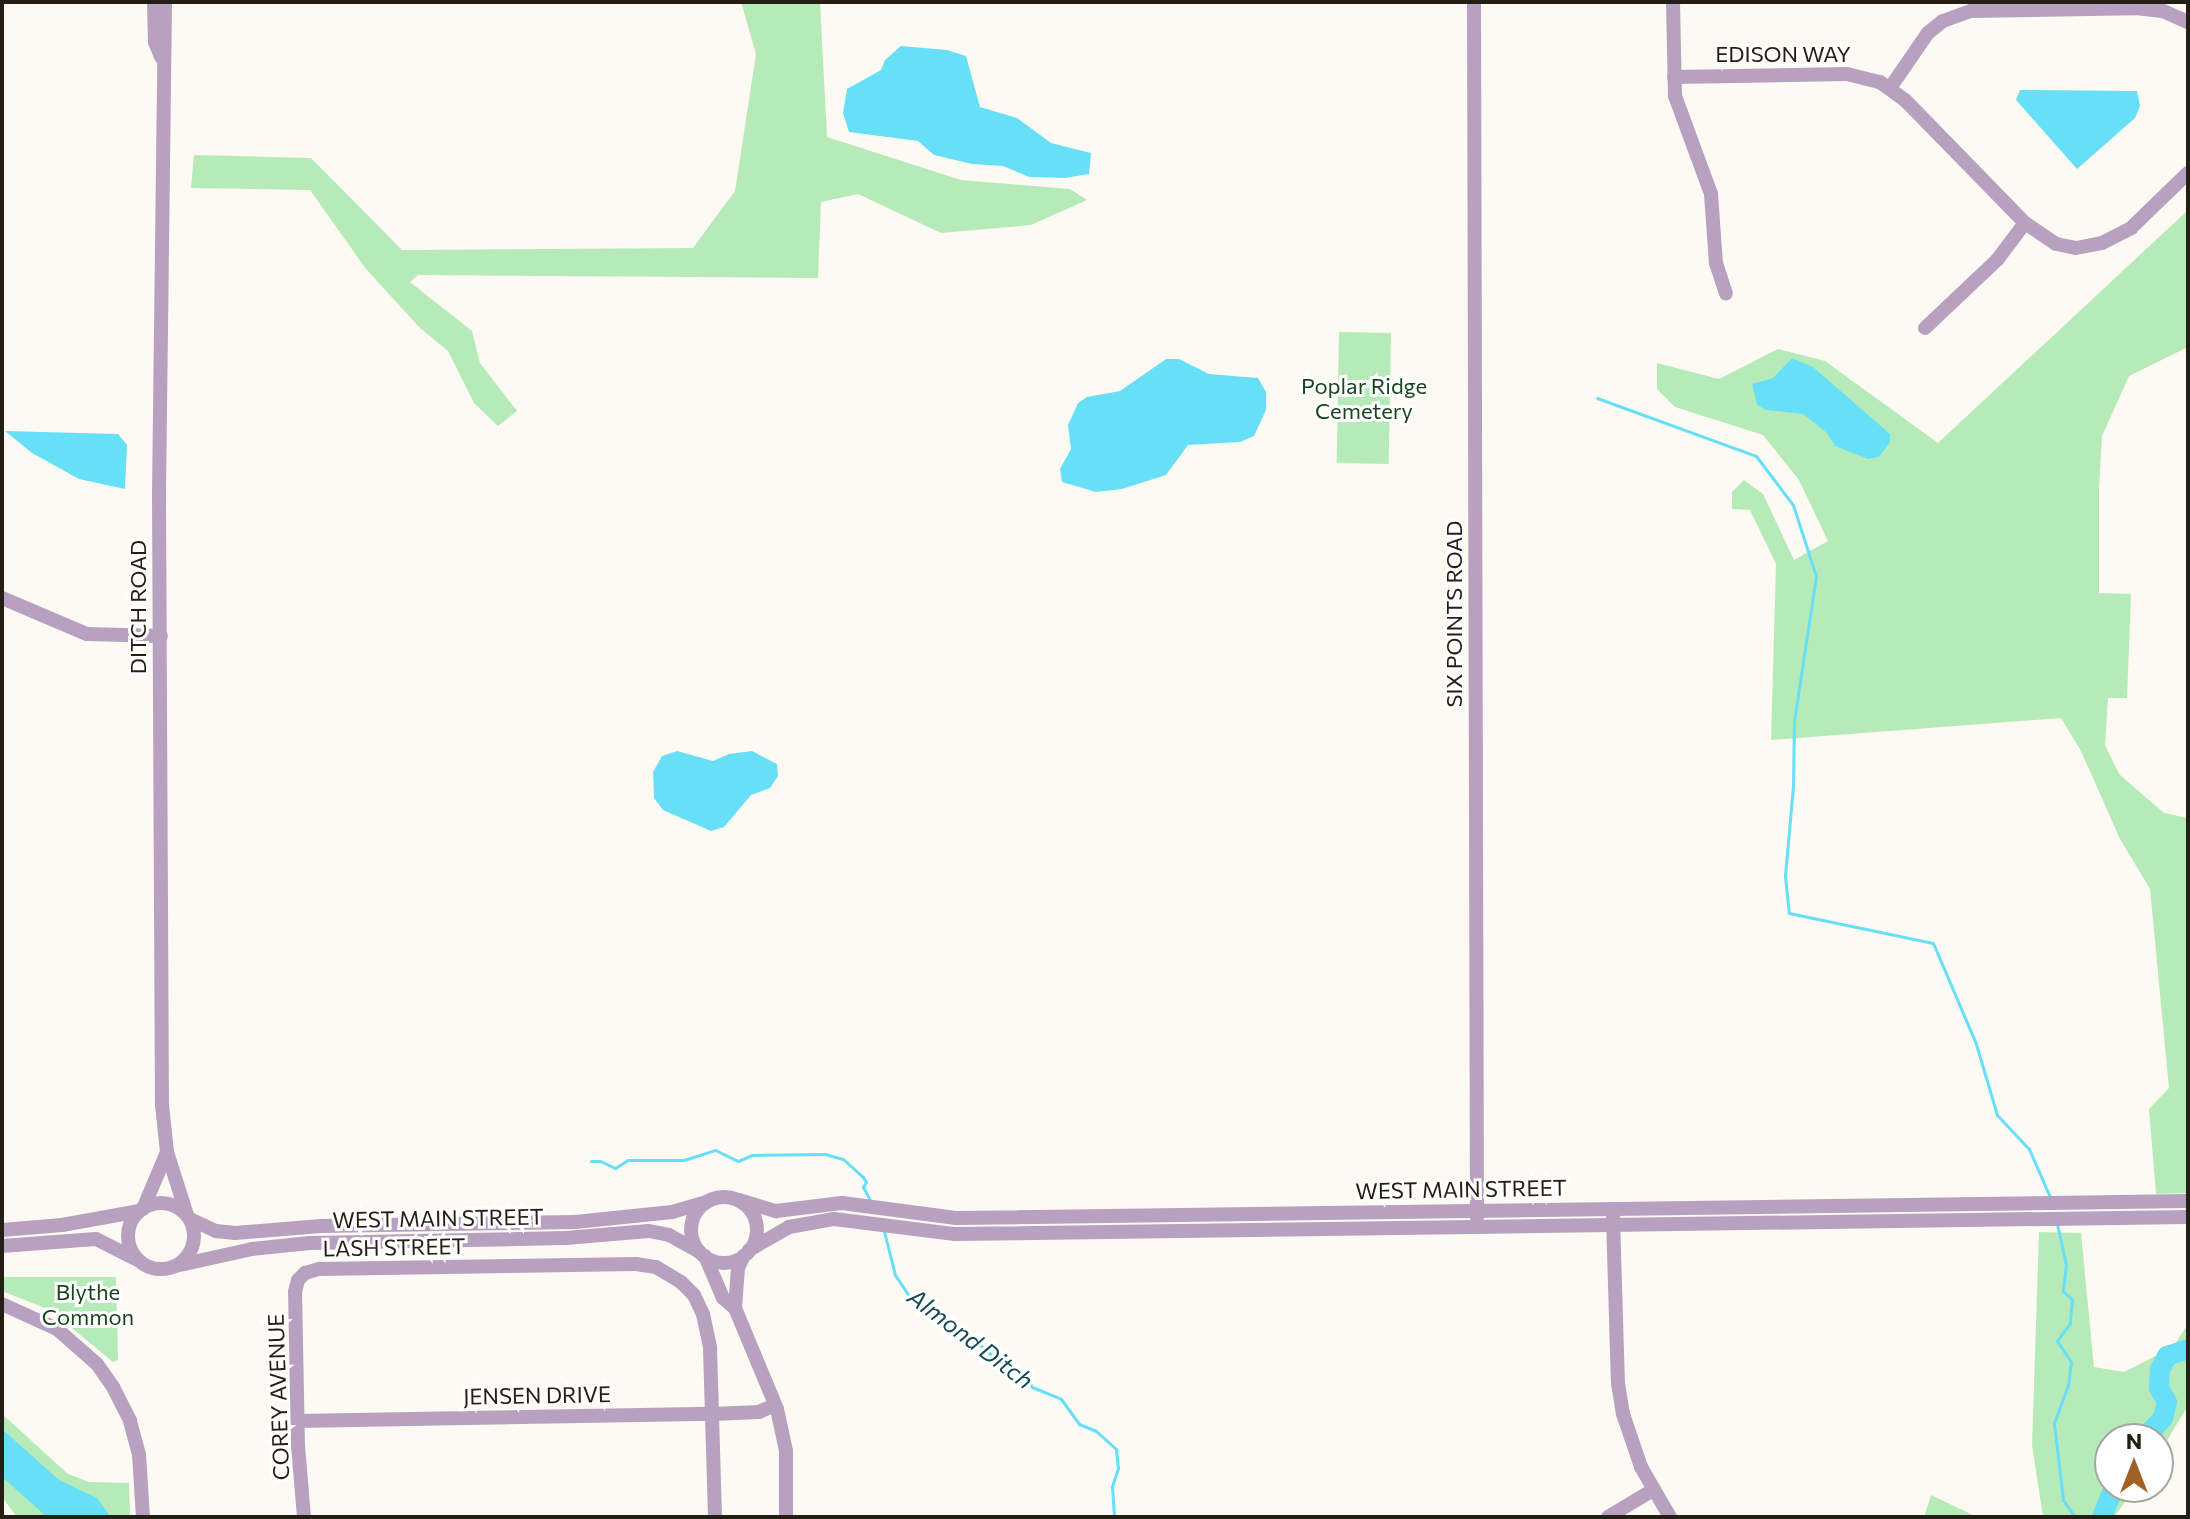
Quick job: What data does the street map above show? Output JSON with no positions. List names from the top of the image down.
{
  "streets": {
    "street": [
      "EDISON WAY",
      "DITCH ROAD",
      "SIX POINTS ROAD",
      "WEST MAIN STREET",
      "LASH STREET",
      "JENSEN DRIVE",
      "COREY AVENUE"
    ]
  },
  "crossings": [
    ["DITCH ROAD", "WEST MAIN STREET"],
    ["SIX POINTS ROAD", "WEST MAIN STREET"],
    ["WEST MAIN STREET", "LASH STREET"],
    ["LASH STREET", "JENSEN DRIVE"],
    ["LASH STREET", "COREY AVENUE"],
    ["JENSEN DRIVE", "COREY AVENUE"]
  ],
  "water": ["Almond Ditch"],
  "parks": ["Poplar Ridge Cemetery", "Blythe Common"],
  "north": "top"
}
